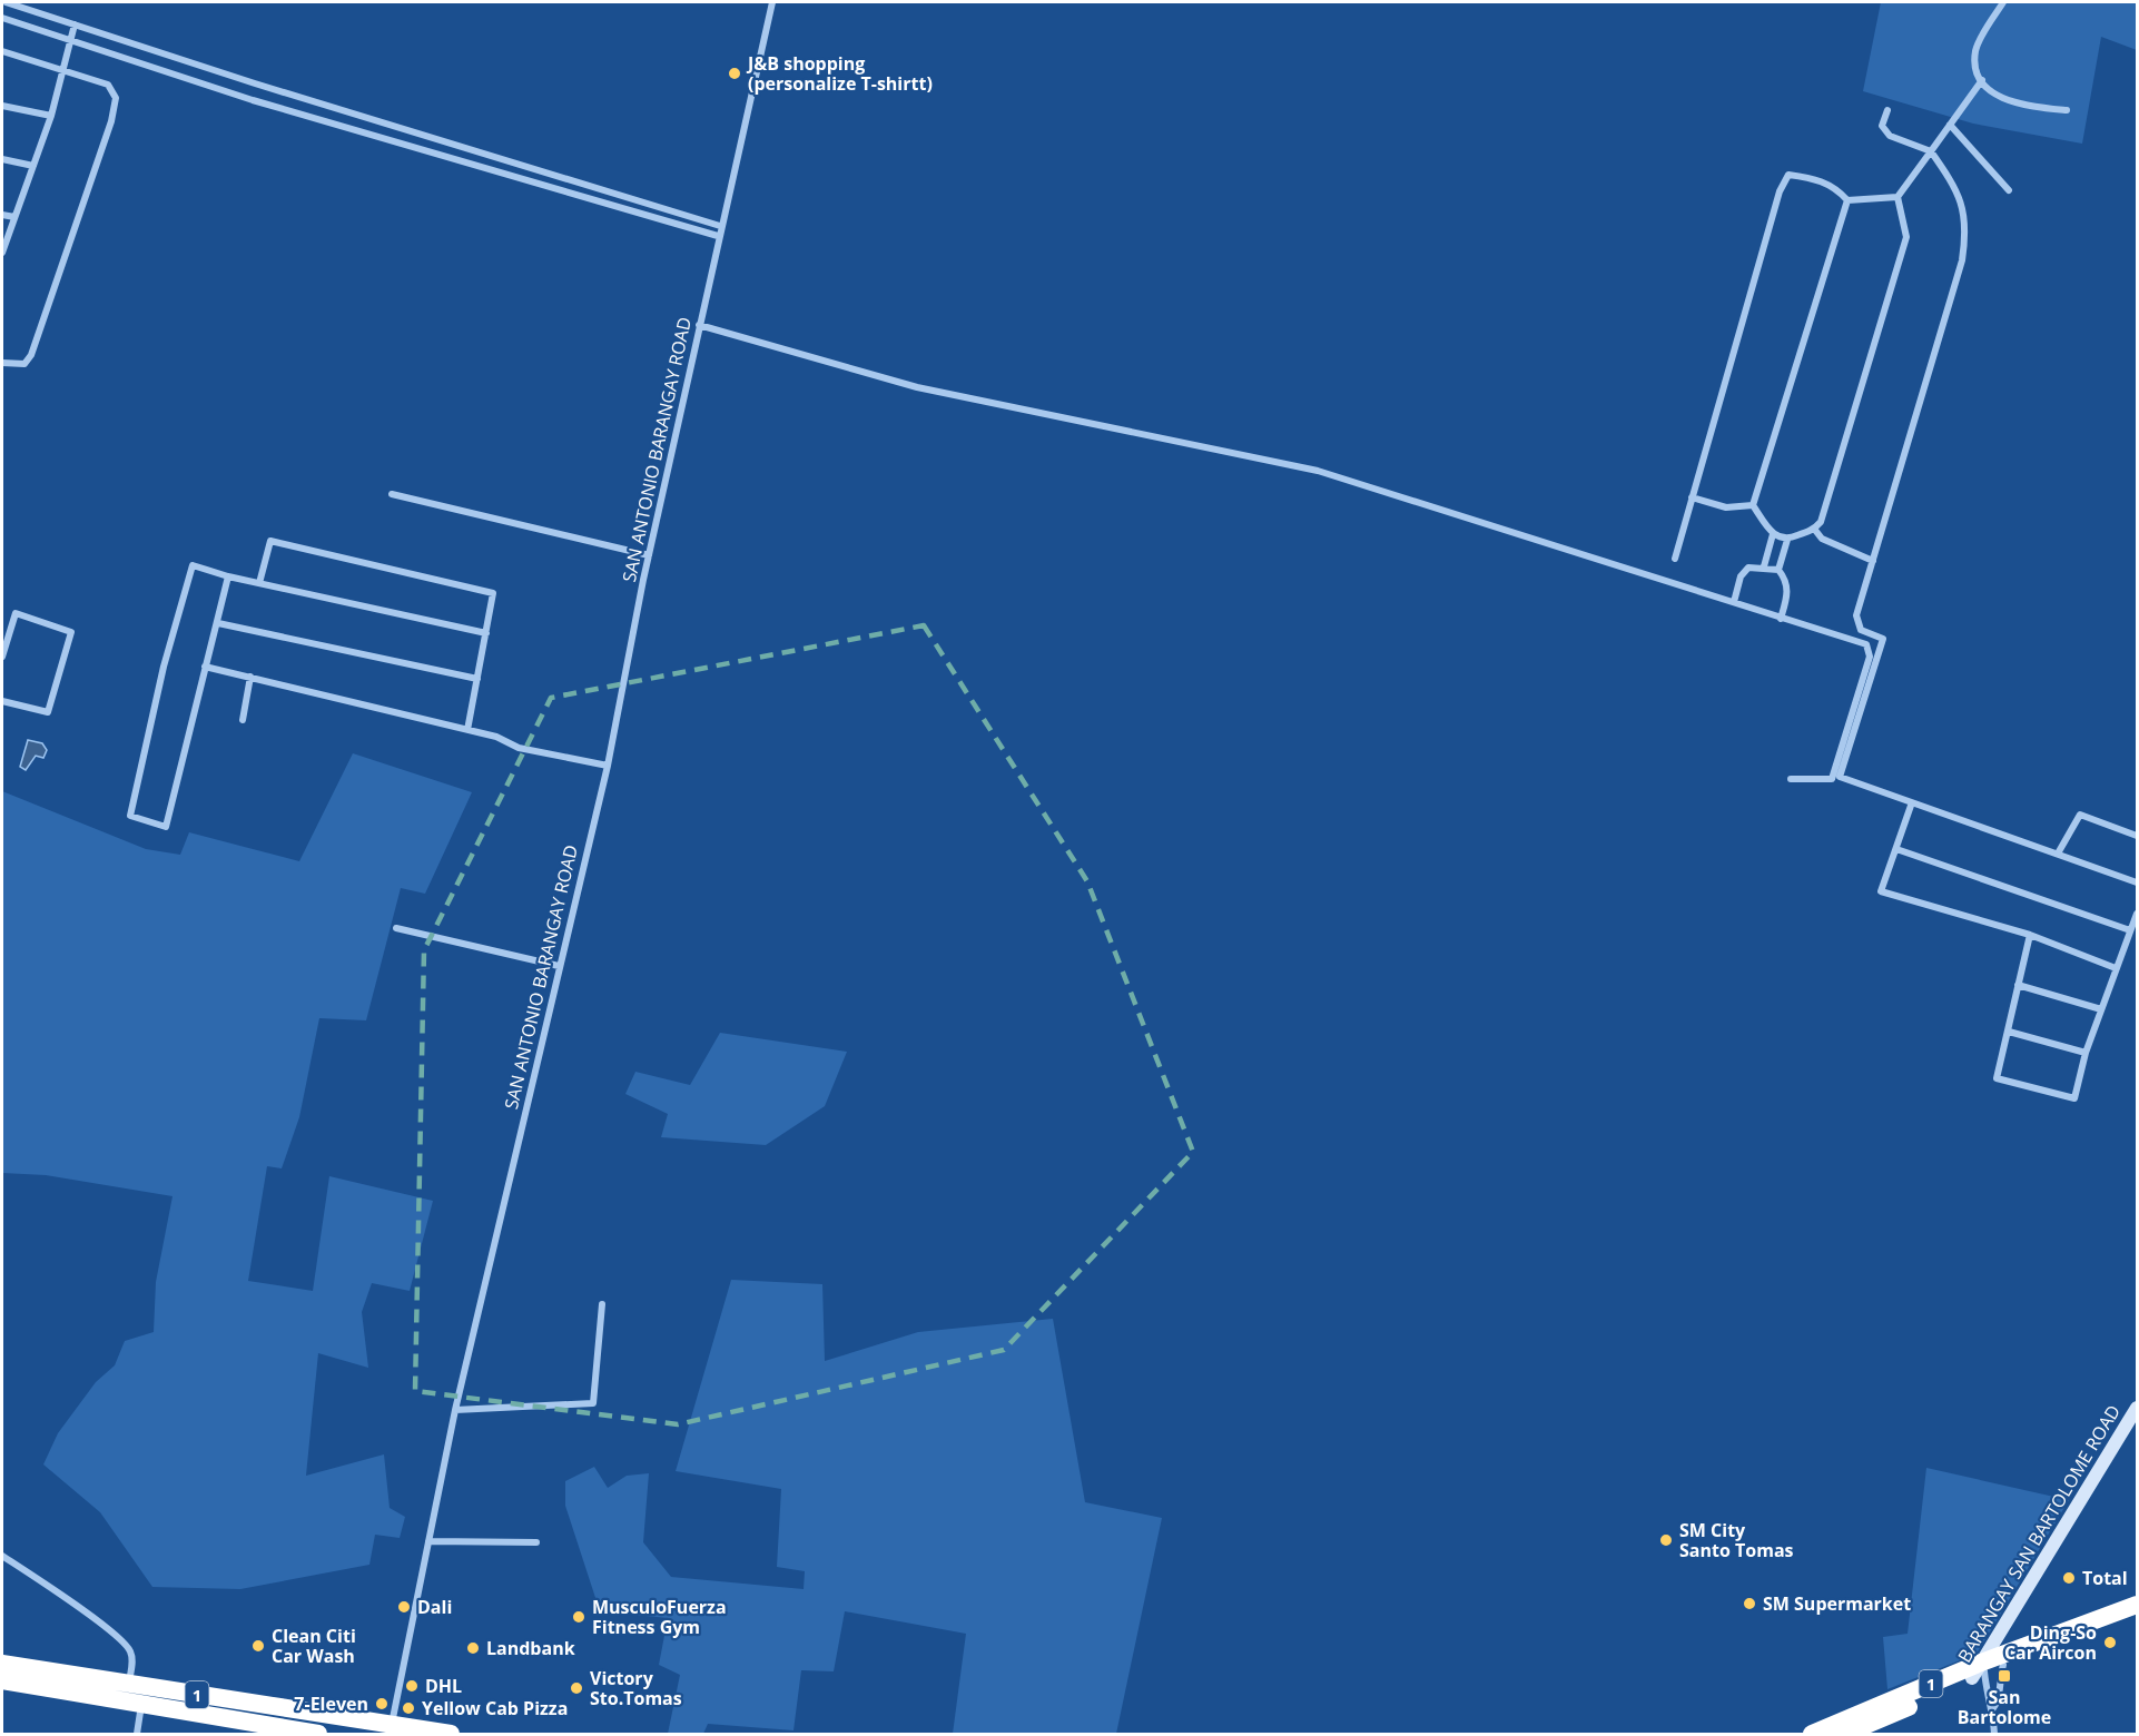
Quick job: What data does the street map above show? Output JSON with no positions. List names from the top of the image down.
{
  "streets": {
    "highway": ["1"],
    "street": ["SAN ANTONIO BARANGAY ROAD", "BARANGAY SAN BARTOLOME ROAD"]
  },
  "crossings": [
    ["SAN ANTONIO BARANGAY ROAD", "1"],
    ["BARANGAY SAN BARTOLOME ROAD", "1"]
  ],
  "places": {
    "other": [
      "J&B shopping (personalize T-shirtt)",
      "SM City Santo Tomas",
      "Total",
      "SM Supermarket",
      "Dali",
      "MusculoFuerza Fitness Gym",
      "Ding-So Car Aircon",
      "Clean Citi Car Wash",
      "Landbank",
      "DHL",
      "Victory Sto.Tomas",
      "7-Eleven",
      "Yellow Cab Pizza"
    ],
    "transit": ["San Bartolome"]
  }
}
